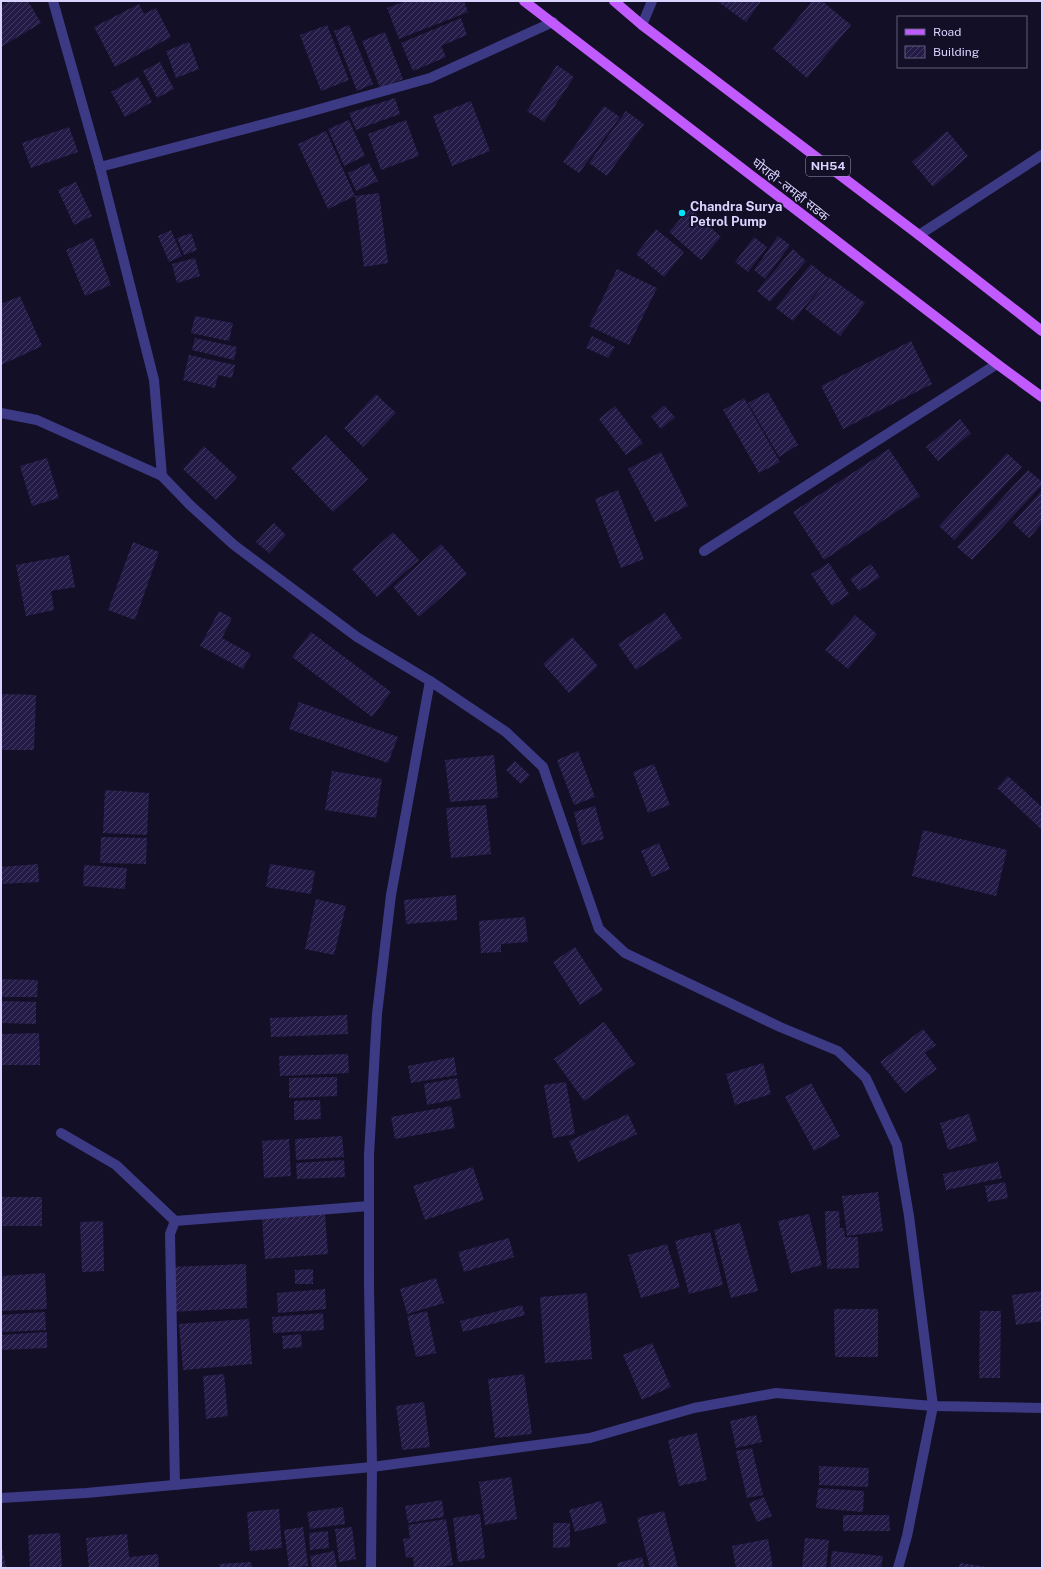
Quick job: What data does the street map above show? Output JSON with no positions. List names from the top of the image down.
{
  "streets": {
    "main road": ["NH54", "घोराही - लमही सडक"]
  },
  "places": ["Chandra Surya Petrol Pump"],
  "legend": ["Road", "Building"]
}
